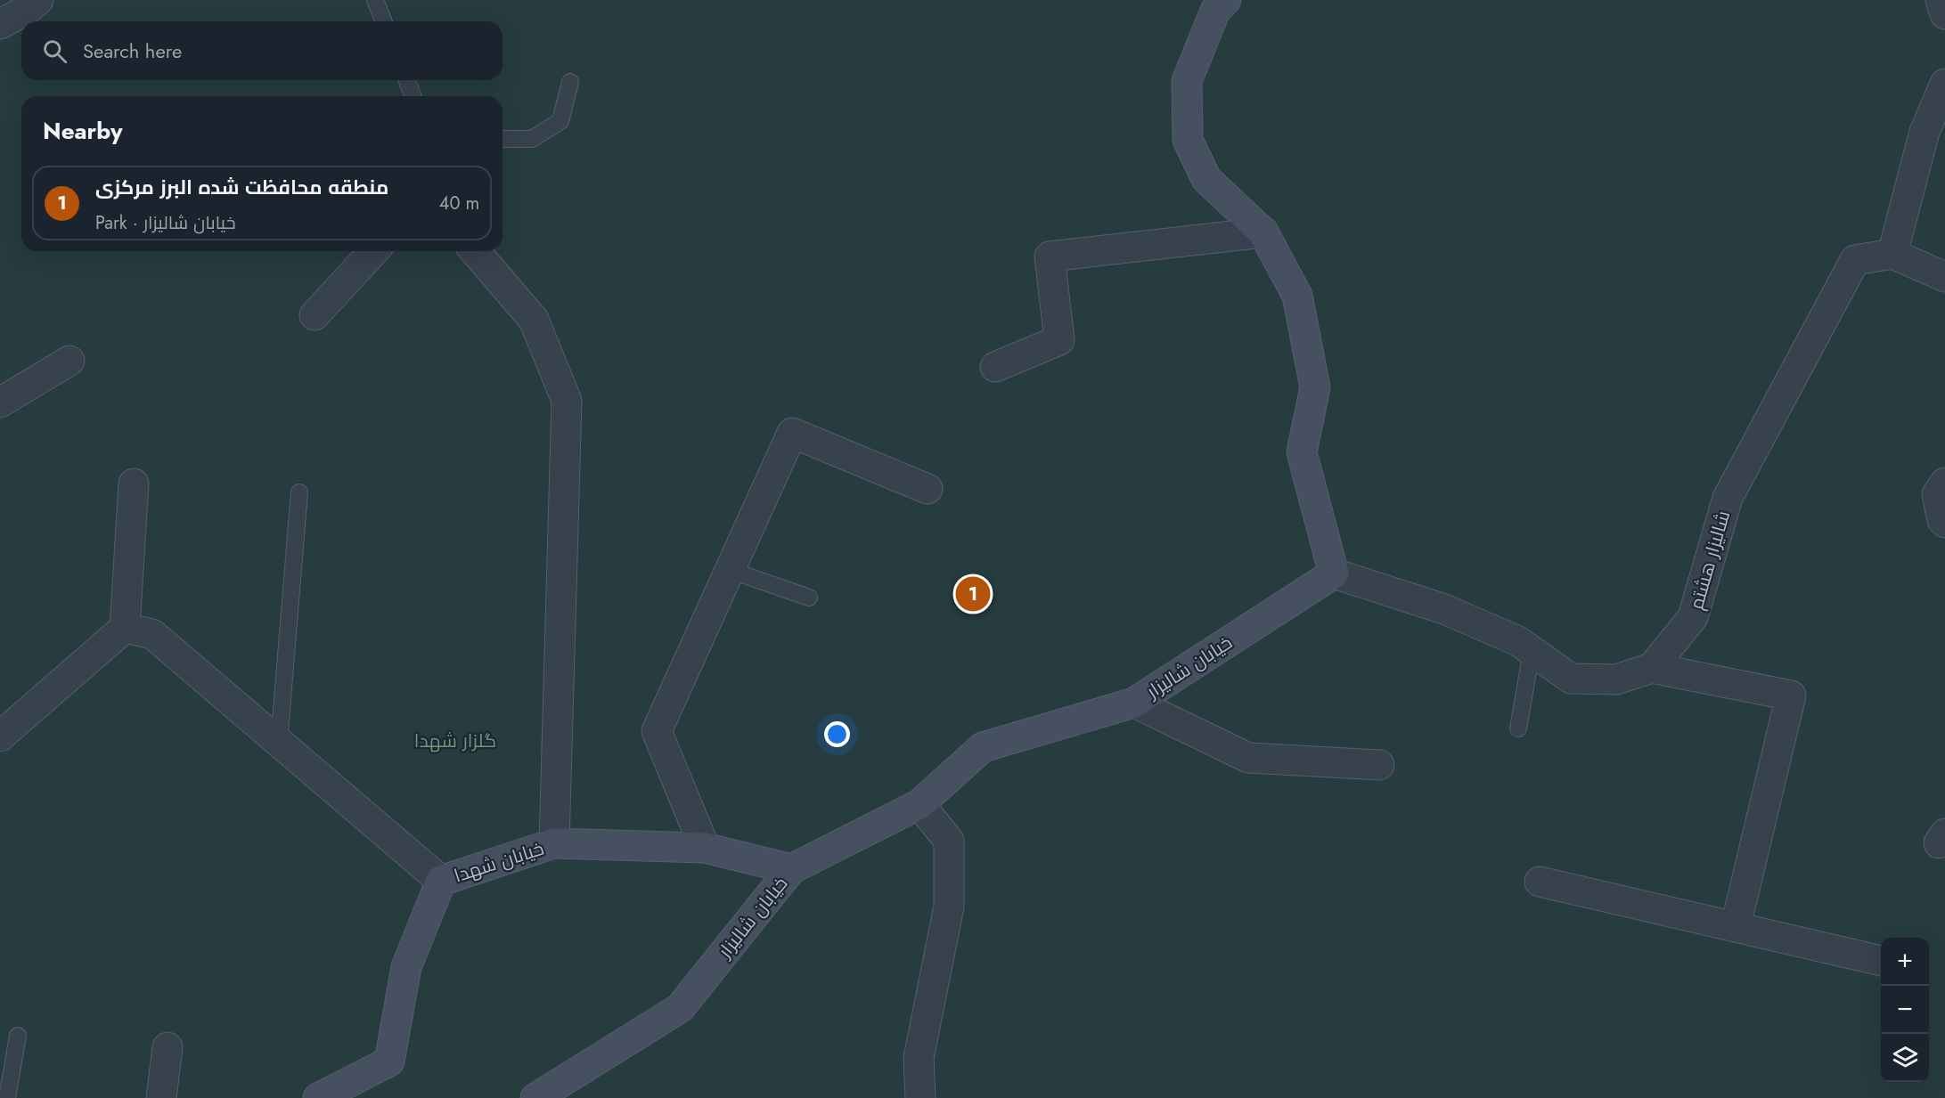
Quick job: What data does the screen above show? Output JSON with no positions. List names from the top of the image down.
{
  "streets": {
    "street": ["شالیزار هشتم", "خیابان شالیزار", "خیابان شهدا"]
  },
  "crossings": [
    ["خیابان شالیزار", "خیابان شهدا"]
  ],
  "parks": ["گلزار شهدا"],
  "page": {
    "search": "Search here",
    "heading": "Nearby",
    "list": [
      {
        "mark": "1",
        "name": "منطقه محافظت شده البرز مرکزی",
        "note": "Park · خیابان شالیزار",
        "value": "40 m"
      }
    ],
    "pins": "1",
    "map_buttons": ["+", "−"]
  }
}
